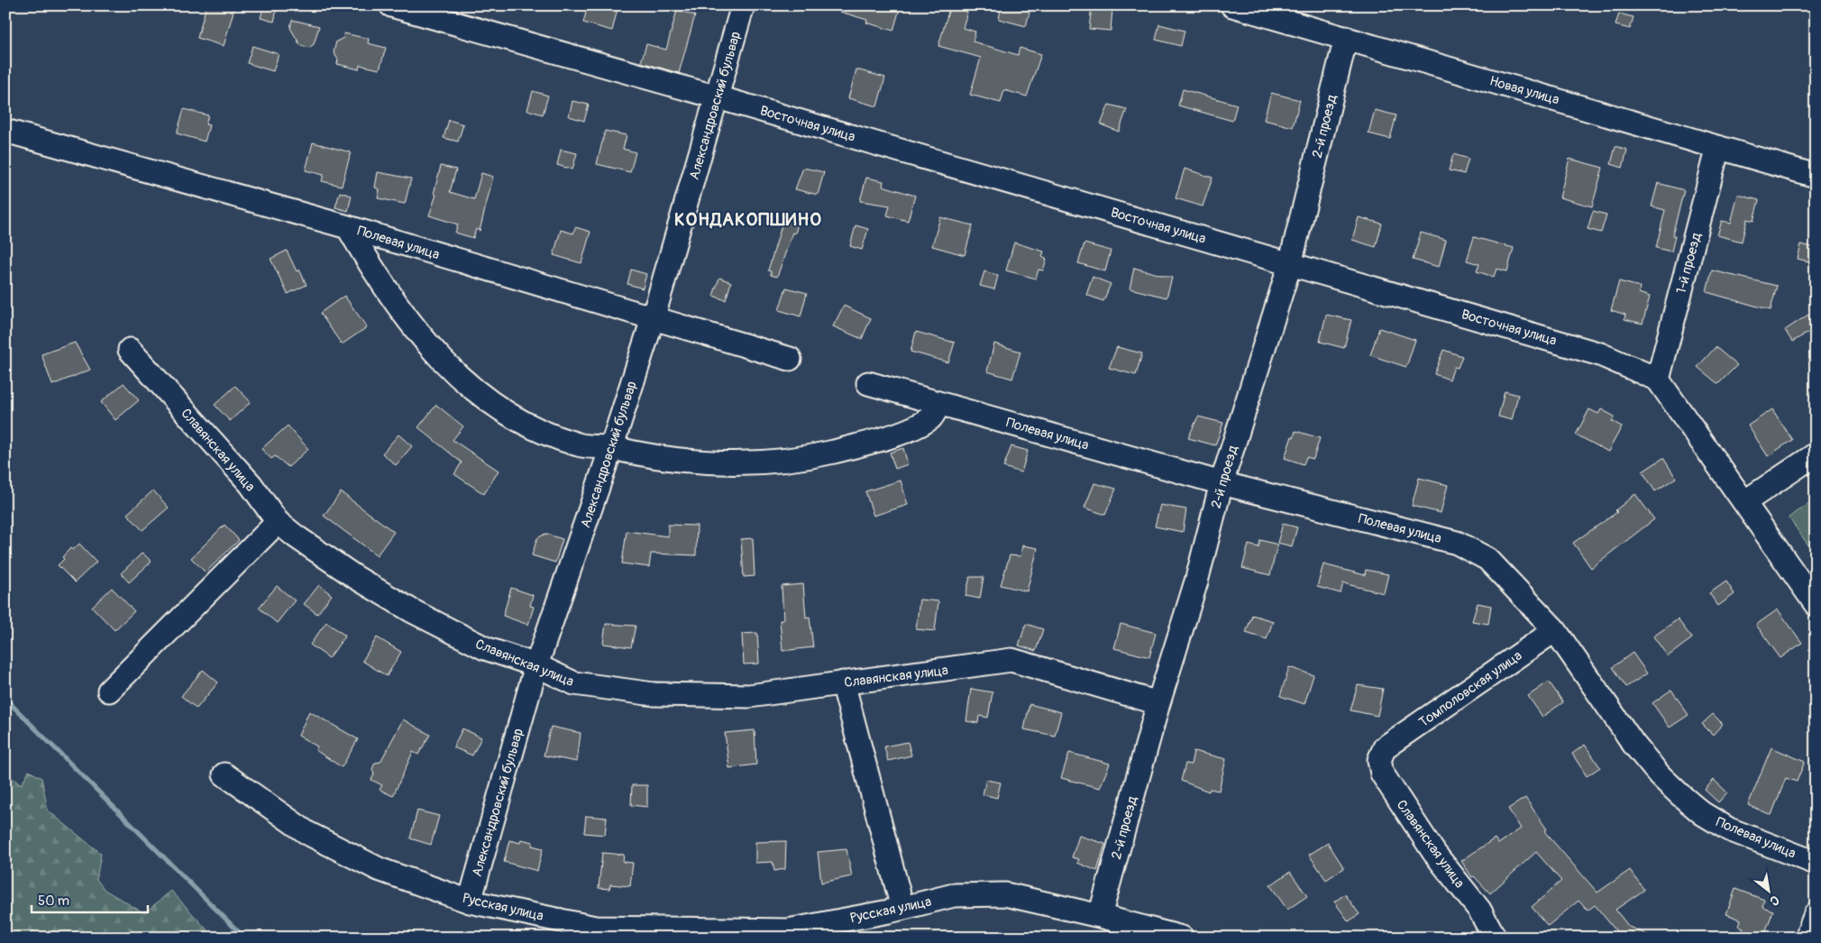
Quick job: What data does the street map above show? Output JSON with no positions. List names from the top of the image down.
{
  "streets": {
    "street": [
      "Новая улица",
      "Александровский бульвар",
      "Восточная улица",
      "2-й проезд",
      "Полевая улица",
      "1-й проезд",
      "Славянская улица",
      "Томполовская улица",
      "Русская улица"
    ]
  },
  "crossings": [
    ["Новая улица", "2-й проезд"],
    ["Новая улица", "1-й проезд"],
    ["Александровский бульвар", "Восточная улица"],
    ["Александровский бульвар", "Полевая улица"],
    ["Александровский бульвар", "Славянская улица"],
    ["Александровский бульвар", "Русская улица"],
    ["Восточная улица", "2-й проезд"],
    ["Восточная улица", "1-й проезд"],
    ["2-й проезд", "Полевая улица"],
    ["2-й проезд", "Славянская улица"],
    ["2-й проезд", "Русская улица"],
    ["Полевая улица", "Томполовская улица"],
    ["Славянская улица", "Томполовская улица"]
  ],
  "districts": ["КОНДАКОПШИНО"],
  "scale_bar": "50 m",
  "north": "bottom right"
}
